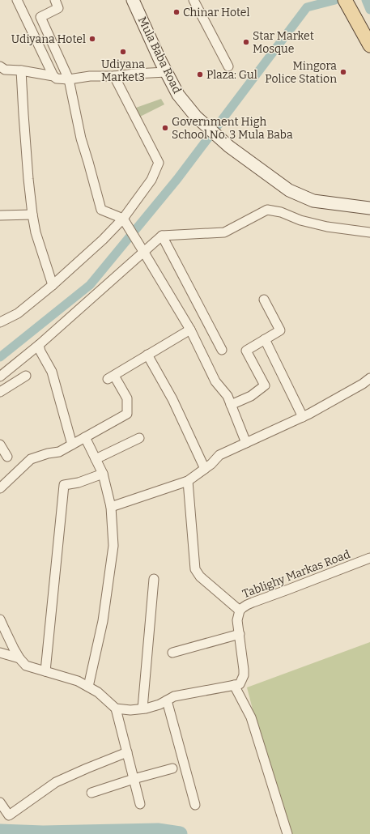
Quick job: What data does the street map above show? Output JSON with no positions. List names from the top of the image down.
{
  "streets": {
    "main road": ["Mula Baba Road"],
    "street": ["Tablighy Markas Road"]
  },
  "places": [
    "Chinar Hotel",
    "Udiyana Hotel",
    "Star Market Mosque",
    "Udiyana Market3",
    "Mingora Police Station",
    "Plaza: Gul",
    "Government High School No. 3 Mula Baba"
  ]
}
